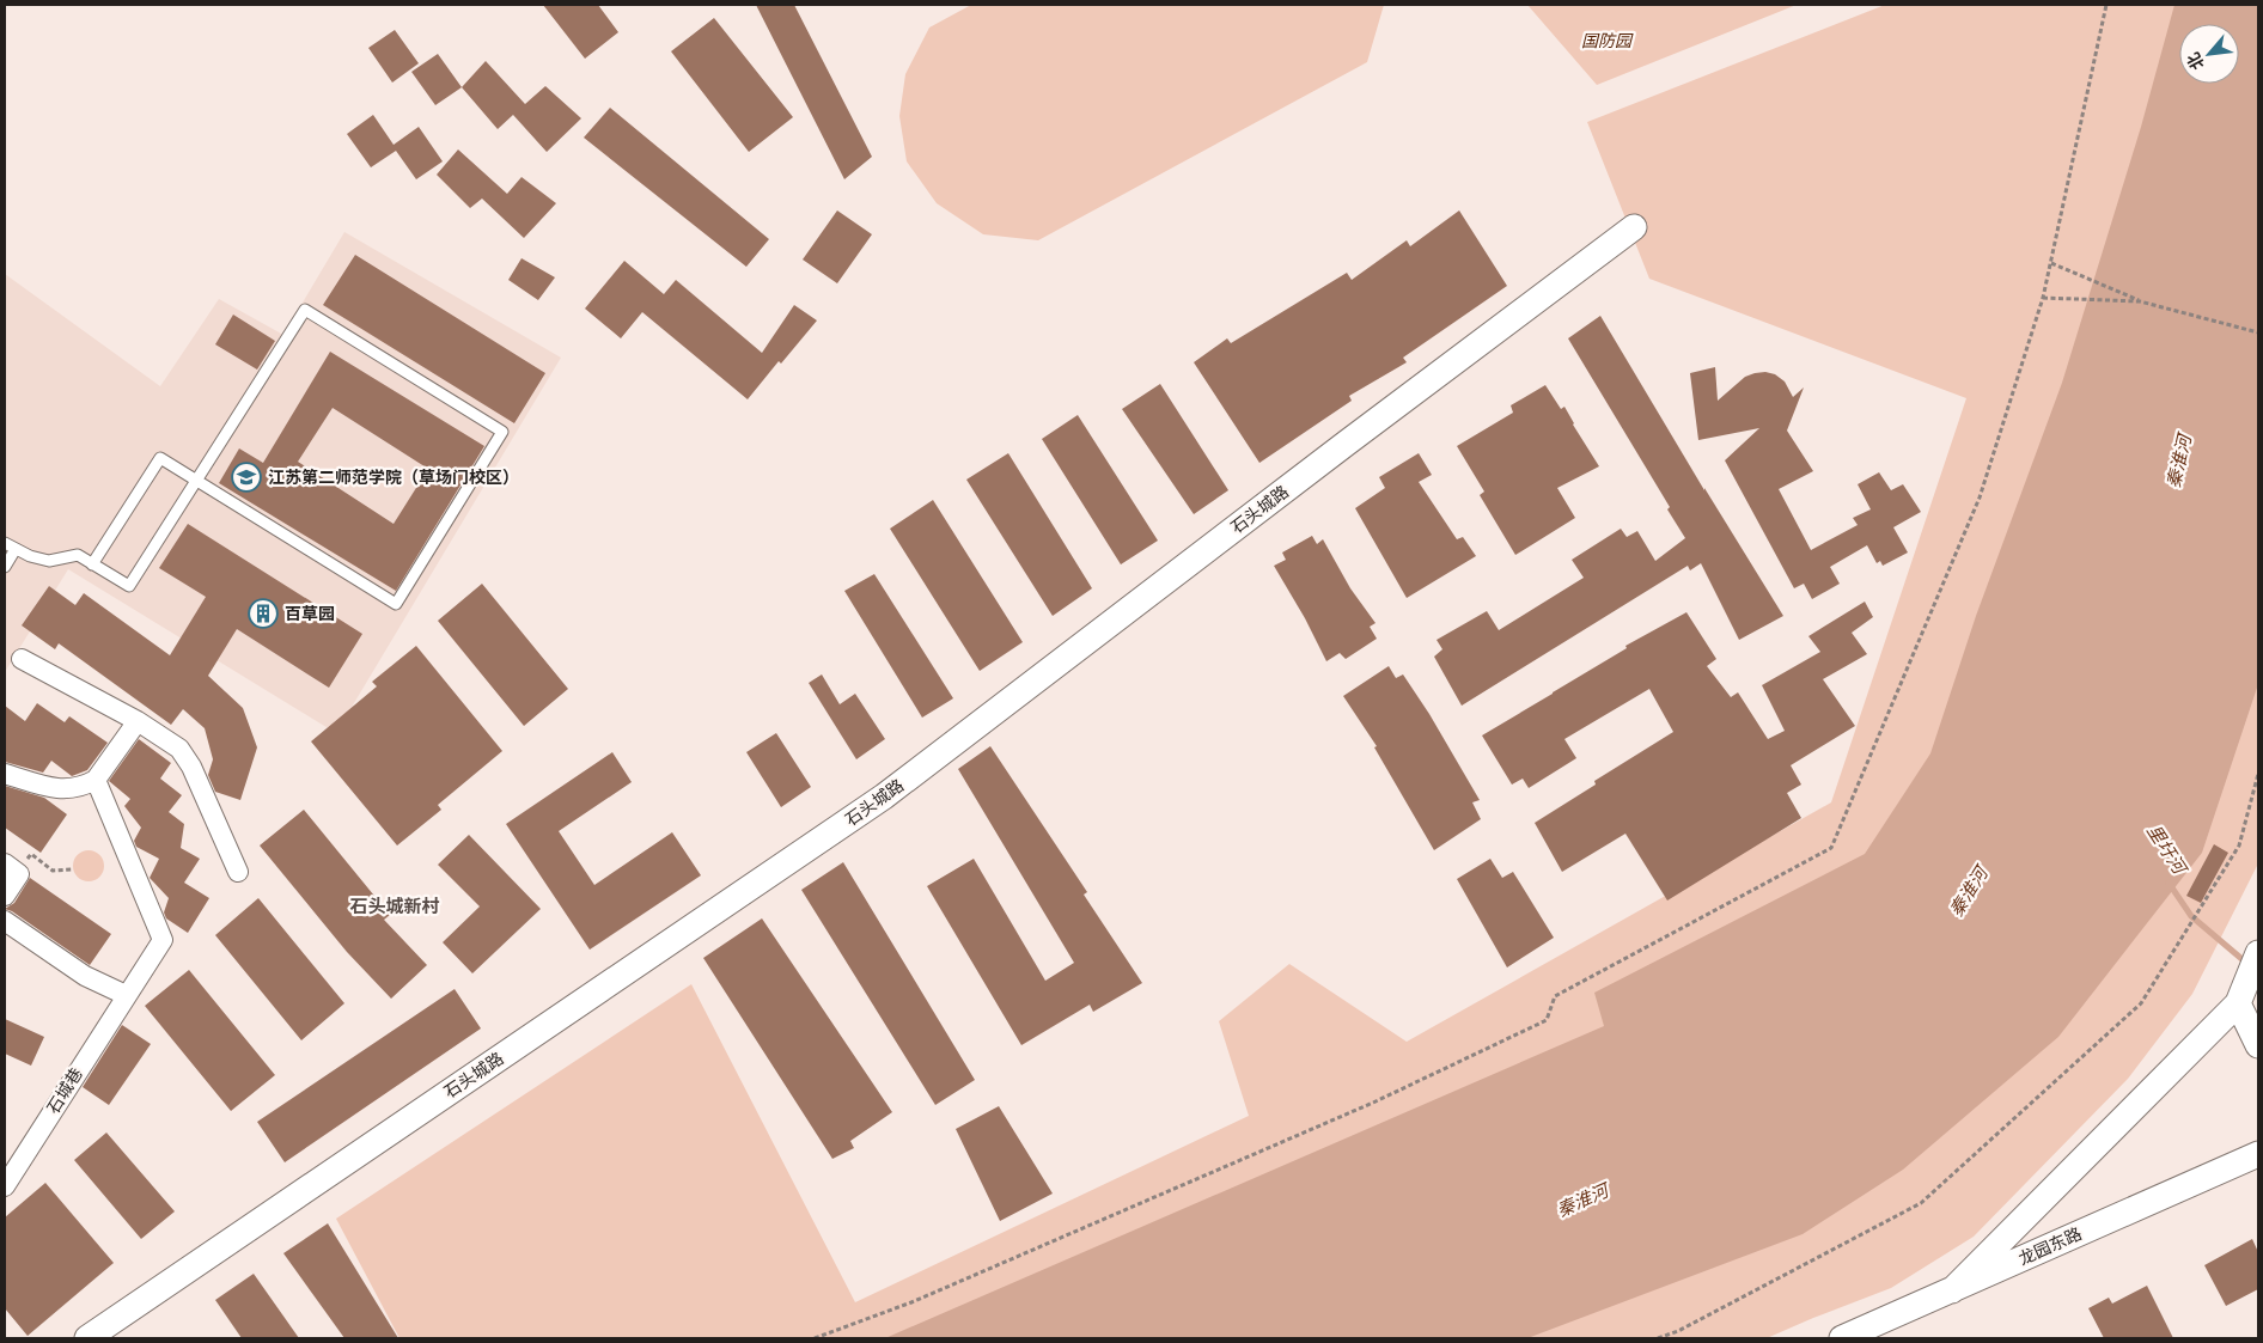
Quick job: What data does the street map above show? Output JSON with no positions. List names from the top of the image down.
{
  "streets": {
    "street": ["石头城路", "石城巷", "龙园东路"]
  },
  "districts": ["石头城新村"],
  "water": ["秦淮河", "里圩河"],
  "parks": ["国防园"],
  "places": {
    "school or university": ["江苏第二师范学院（草场门校区）"],
    "building": ["百草园"]
  },
  "north": "bottom left"
}
